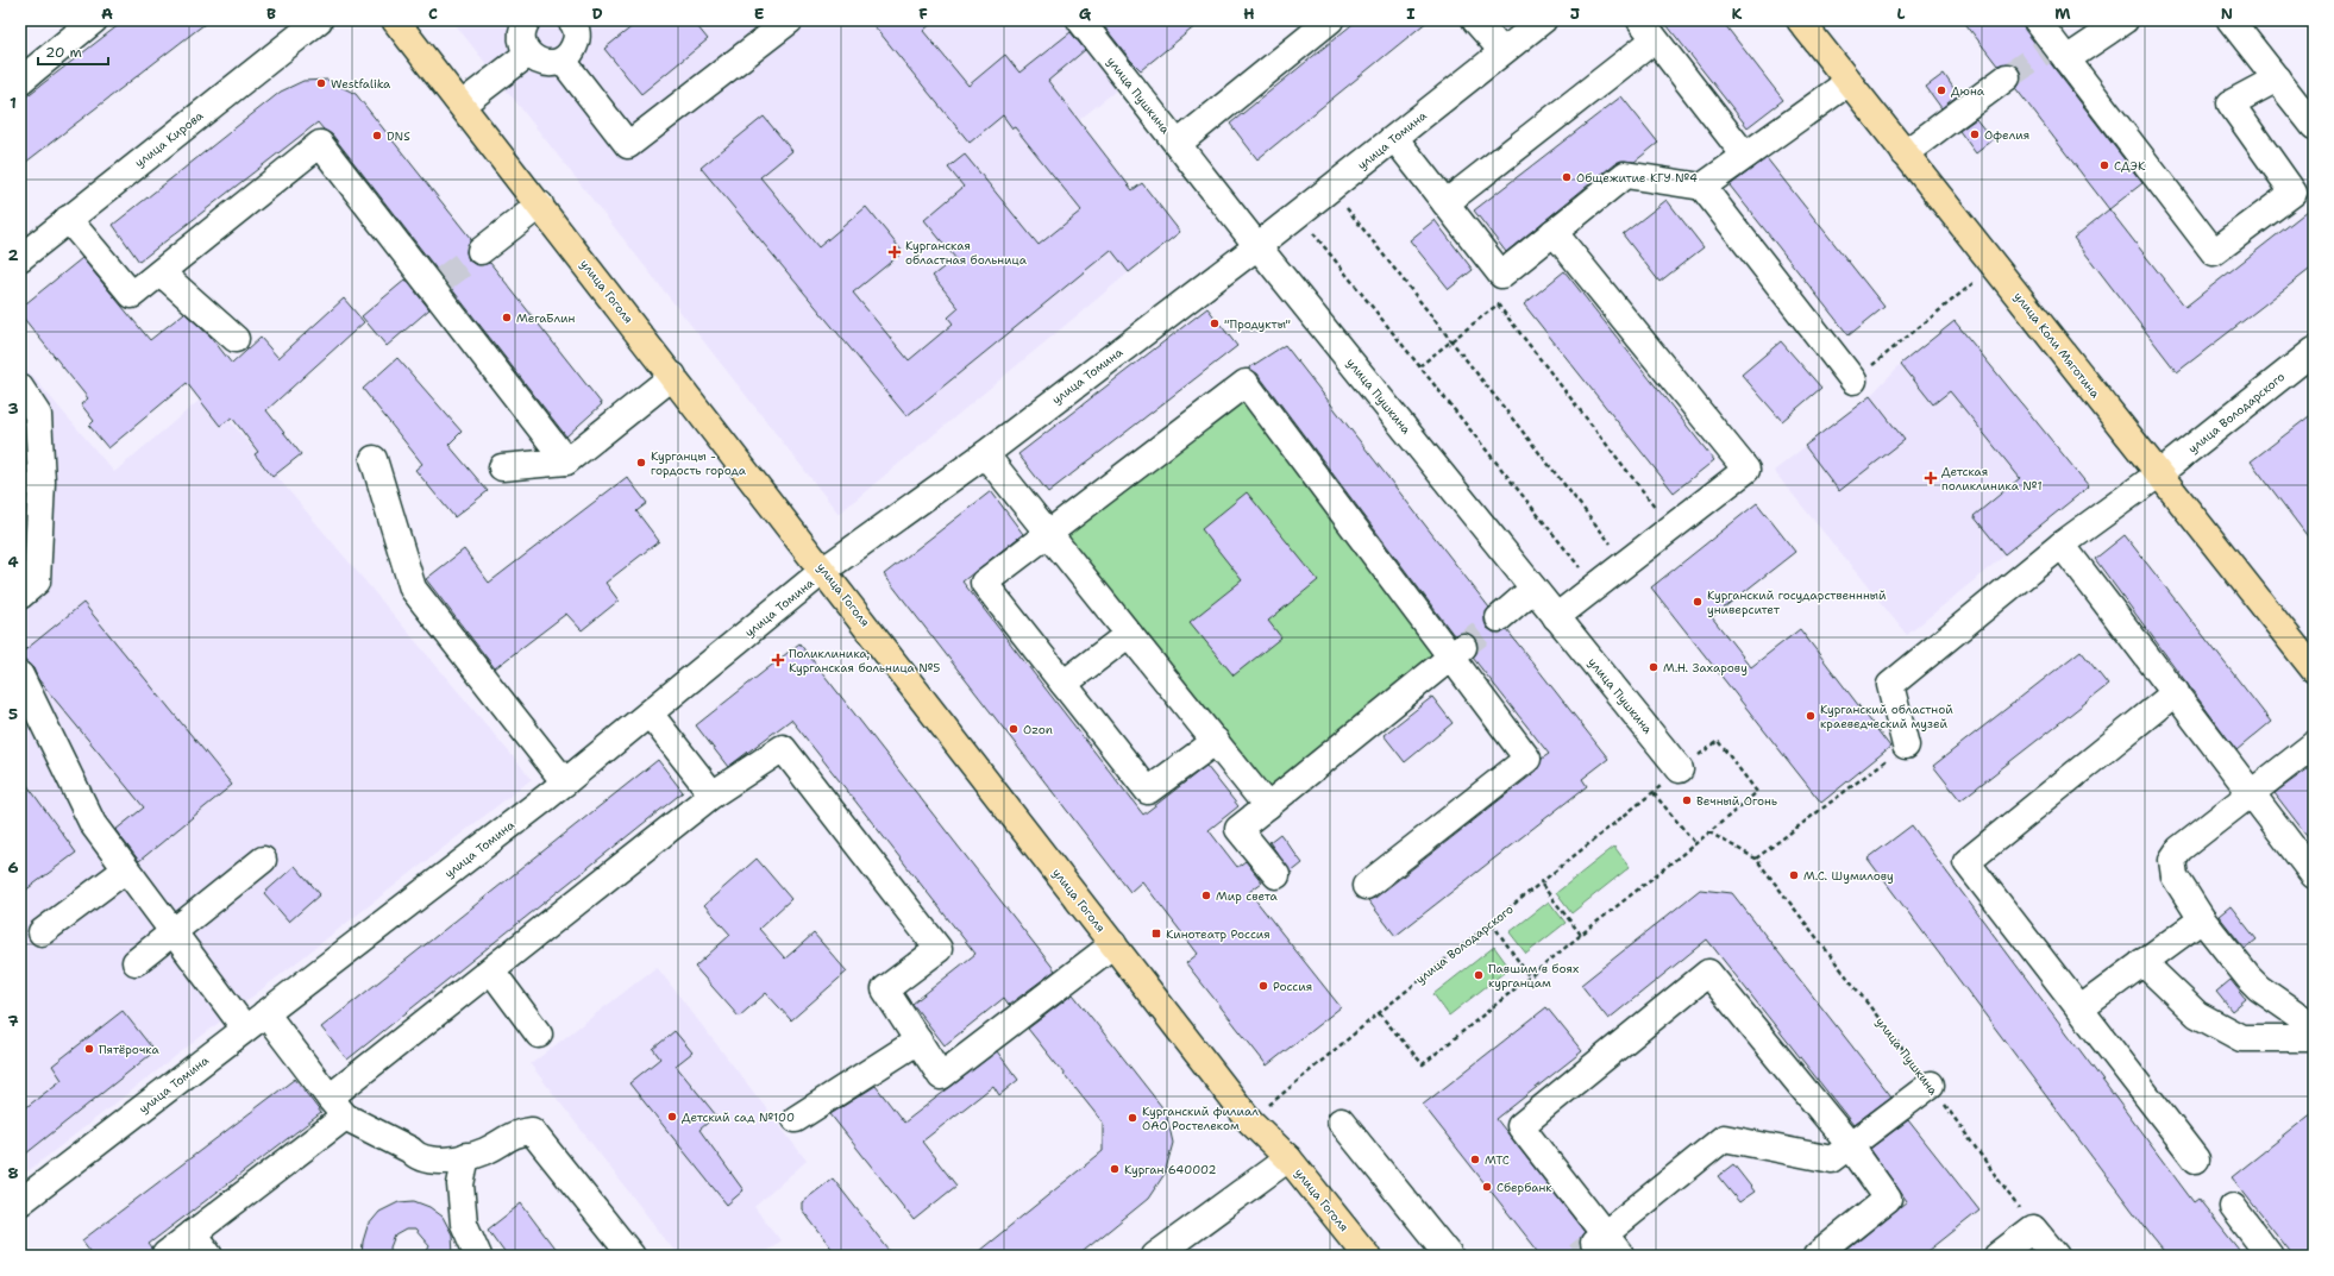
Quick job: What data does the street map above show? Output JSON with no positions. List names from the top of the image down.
{
  "streets": {
    "main road": ["улица Гоголя", "улица Коли Мяготина"],
    "street": [
      "улица Пушкина",
      "улица Кирова",
      "улица Томина",
      "улица Володарского"
    ]
  },
  "crossings": [
    ["улица Пушкина", "улица Томина"],
    ["улица Пушкина", "улица Володарского"],
    ["улица Томина", "улица Гоголя"],
    ["улица Гоголя", "улица Володарского"],
    ["улица Коли Мяготина", "улица Володарского"]
  ],
  "places": {
    "other": [
      "Westfalika",
      "Дюна",
      "Офелия",
      "DNS",
      "СДЭК",
      "Общежитие КГУ №4",
      "МегаБлин",
      "\"Продукты\"",
      "Курганцы - гордость города",
      "Курганский государственнный университет",
      "М.Н. Захарову",
      "Курганский областной краеведческий музей",
      "Ozon",
      "Вечный Огонь",
      "М.С. Шумилову",
      "Мир света",
      "Павшим в боях курганцам",
      "Россия",
      "Пятёрочка",
      "Детский сад №100",
      "Курганский филиал ОАО Ростелеком",
      "МТС",
      "Курган 640002",
      "Сбербанк"
    ],
    "health": ["Курганская областная больница", "Детская поликлиника №1", "Поликлиника, Курганская больница №5"],
    "transit": ["Кинотеатр Россия"]
  },
  "scale_bar": "20 m",
  "grid": {
    "columns": [
      "A",
      "B",
      "C",
      "D",
      "E",
      "F",
      "G",
      "H",
      "I",
      "J",
      "K",
      "L",
      "M",
      "N"
    ],
    "rows": [
      "1",
      "2",
      "3",
      "4",
      "5",
      "6",
      "7",
      "8"
    ]
  }
}
